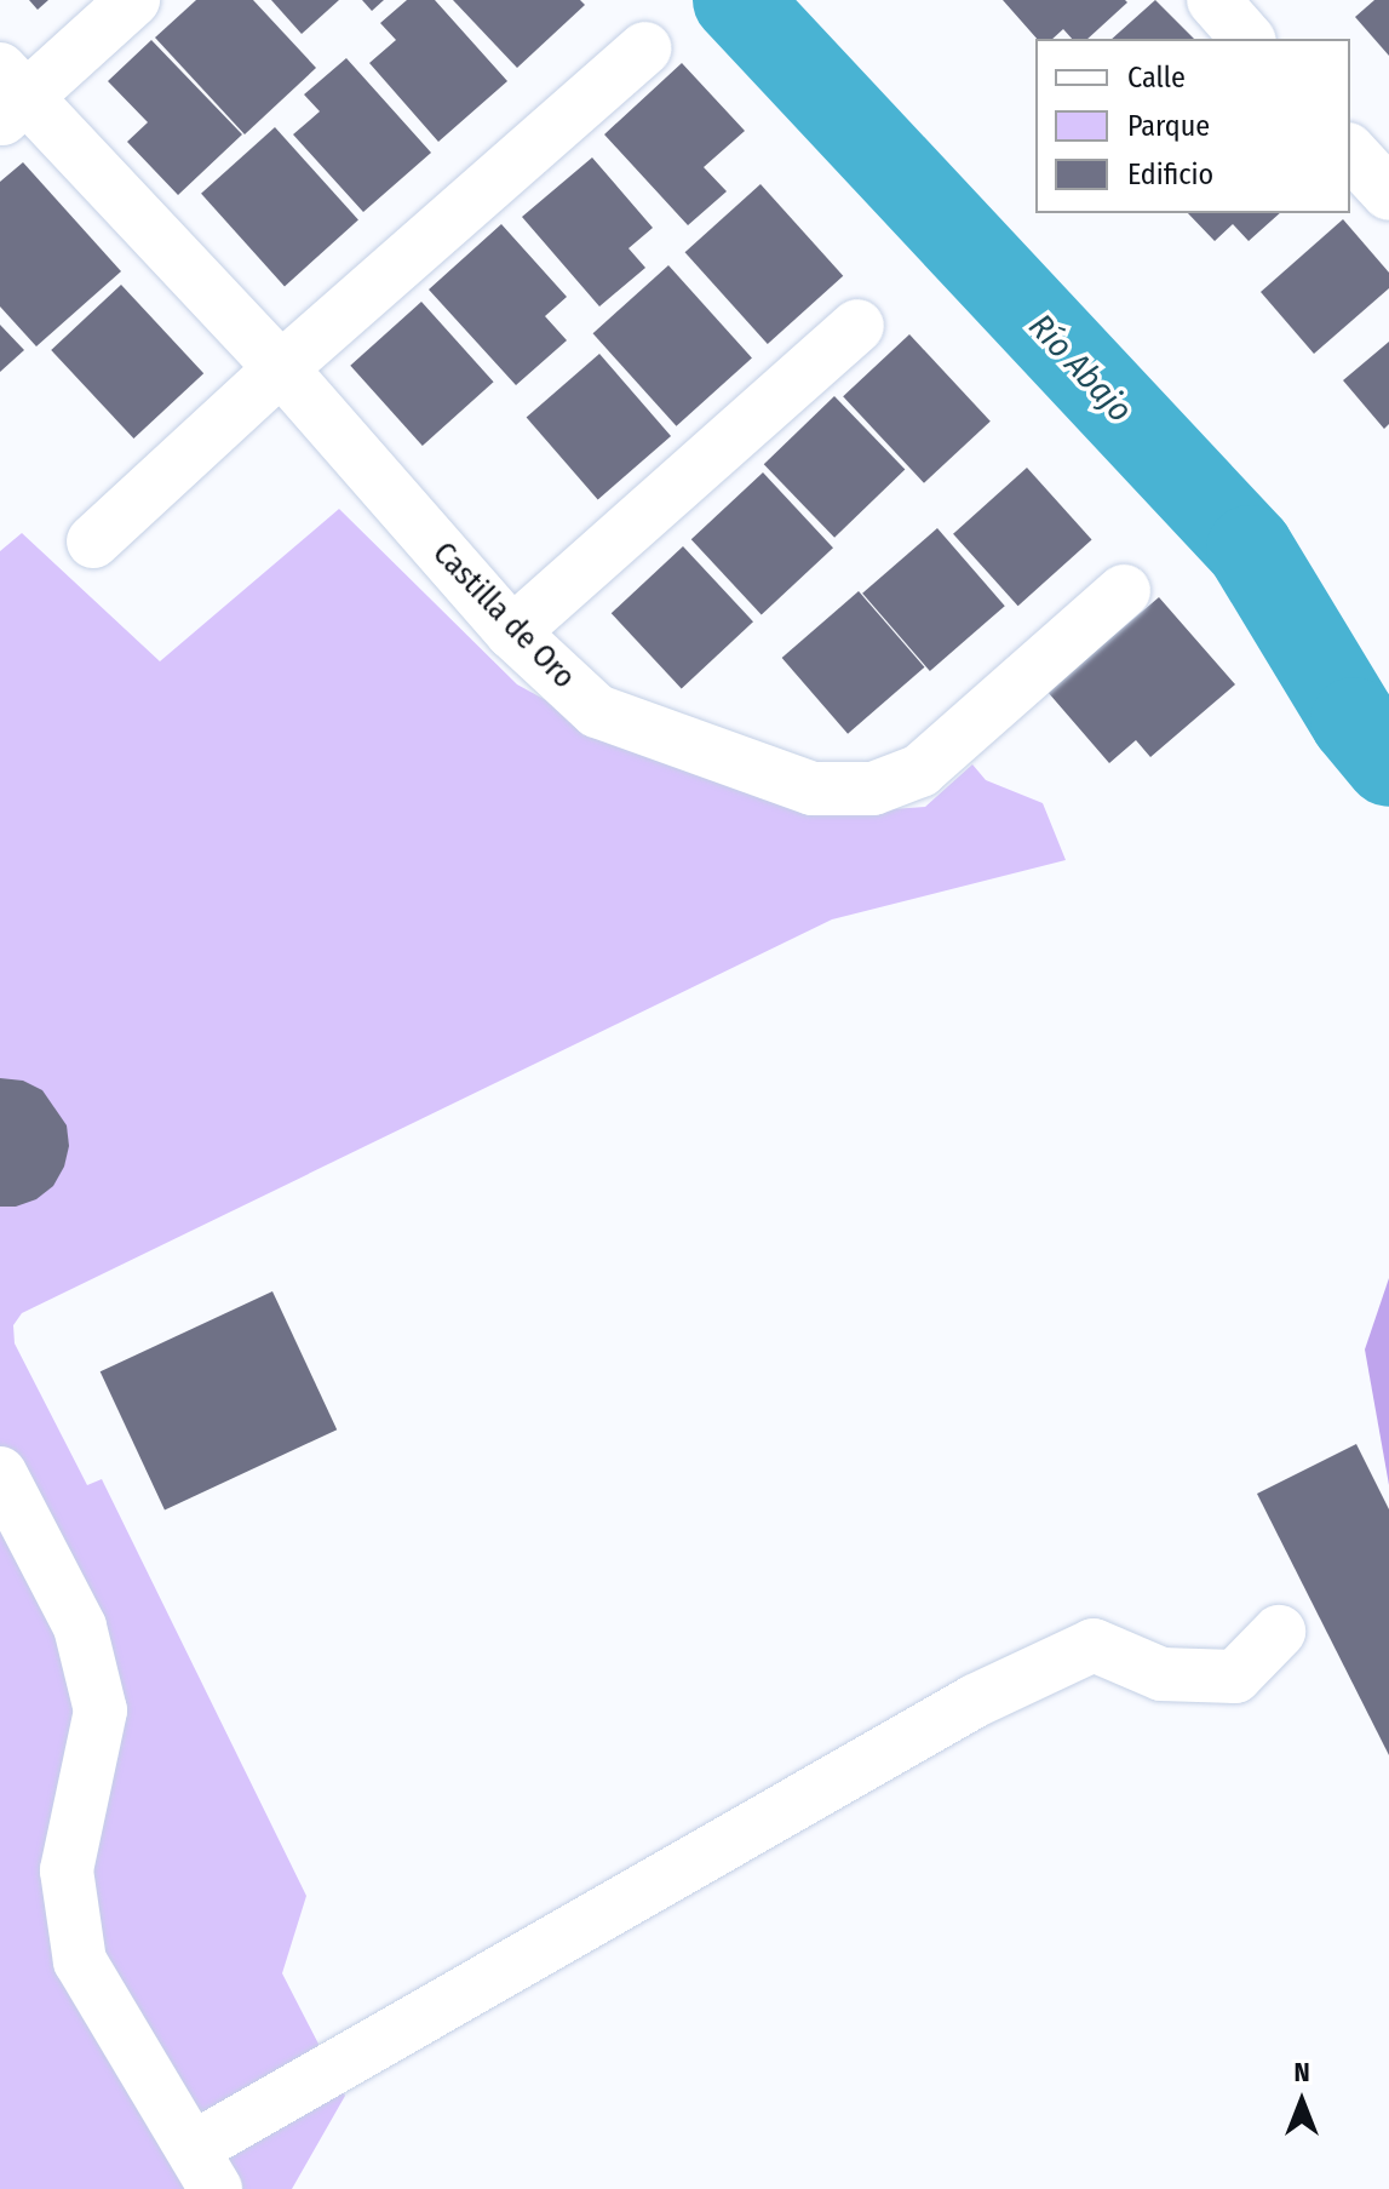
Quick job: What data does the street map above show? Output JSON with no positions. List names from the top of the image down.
{
  "streets": {
    "street": ["Castilla de Oro"]
  },
  "water": ["Río Abajo"],
  "legend": ["Calle", "Parque", "Edificio"],
  "north": "top"
}
